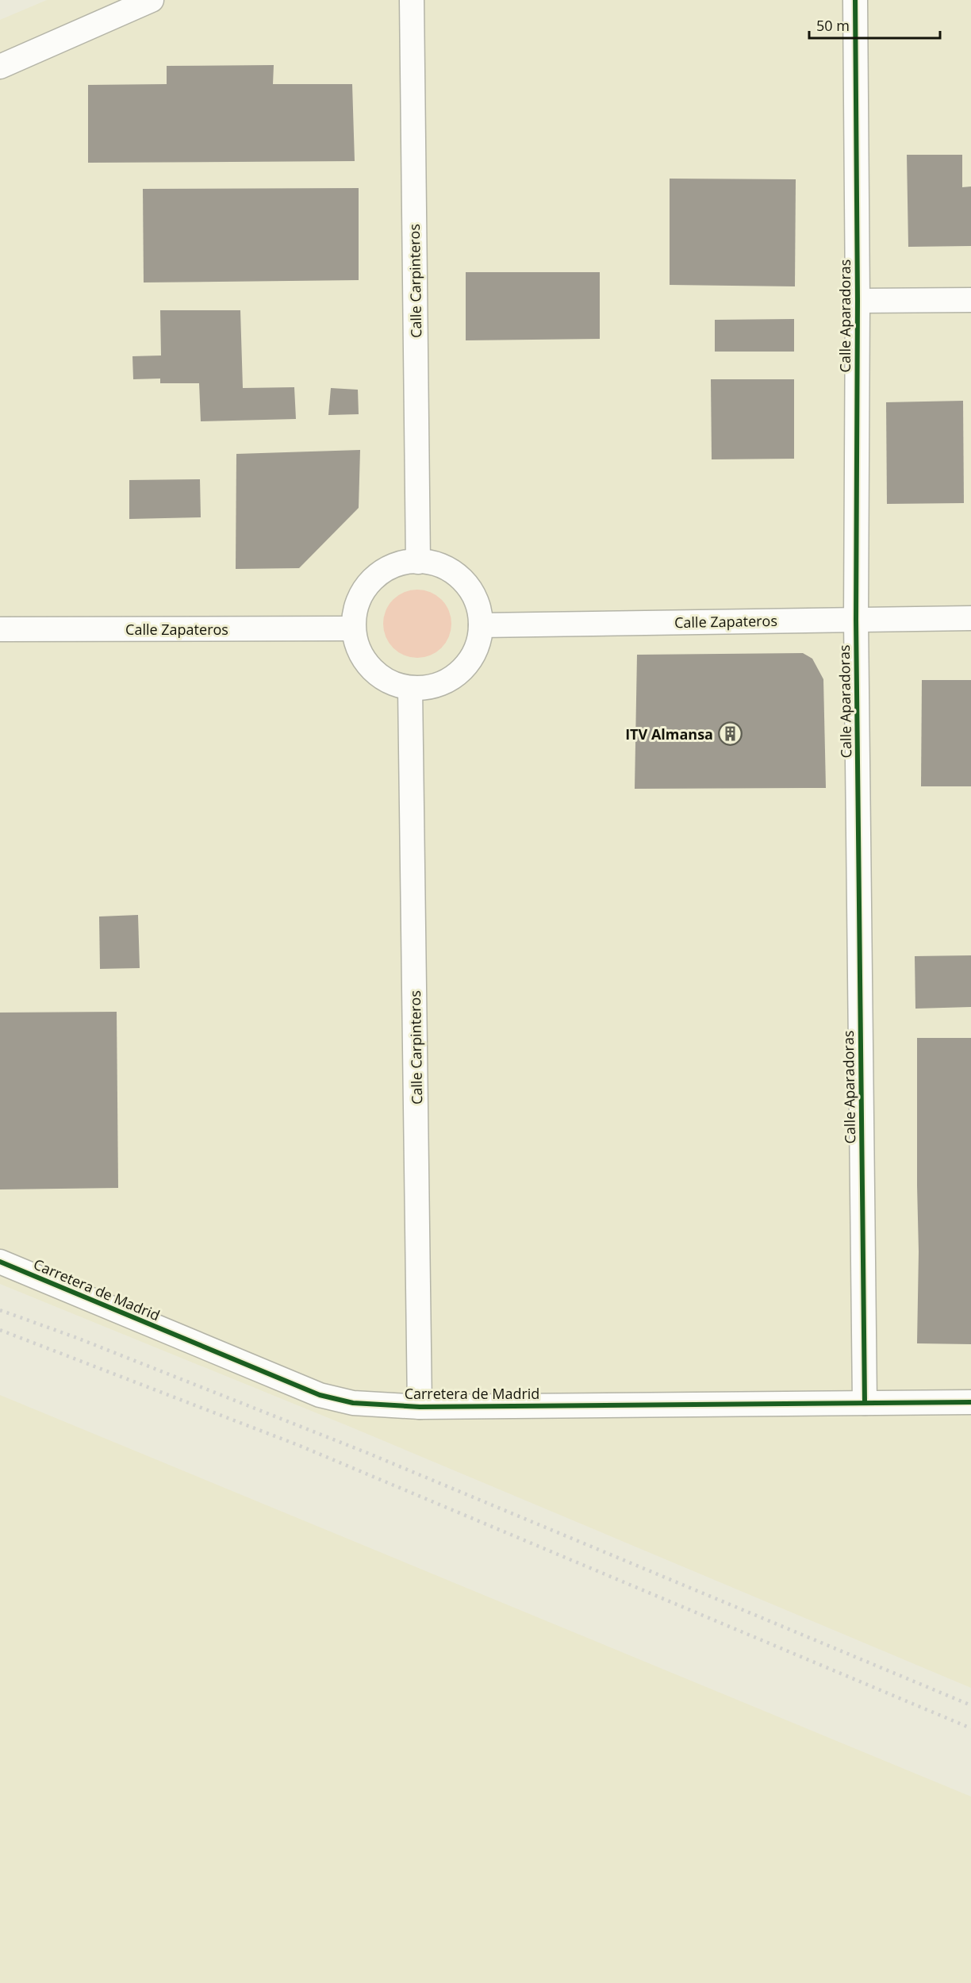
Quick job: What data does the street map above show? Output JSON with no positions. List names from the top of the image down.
{
  "streets": {
    "street": [
      "Calle Carpinteros",
      "Calle Aparadoras",
      "Calle Zapateros",
      "Carretera de Madrid"
    ]
  },
  "crossings": [
    ["Calle Carpinteros", "Calle Zapateros"],
    ["Calle Carpinteros", "Carretera de Madrid"],
    ["Calle Aparadoras", "Calle Zapateros"],
    ["Calle Aparadoras", "Carretera de Madrid"]
  ],
  "places": {
    "building": ["ITV Almansa"]
  },
  "scale_bar": "50 m"
}
